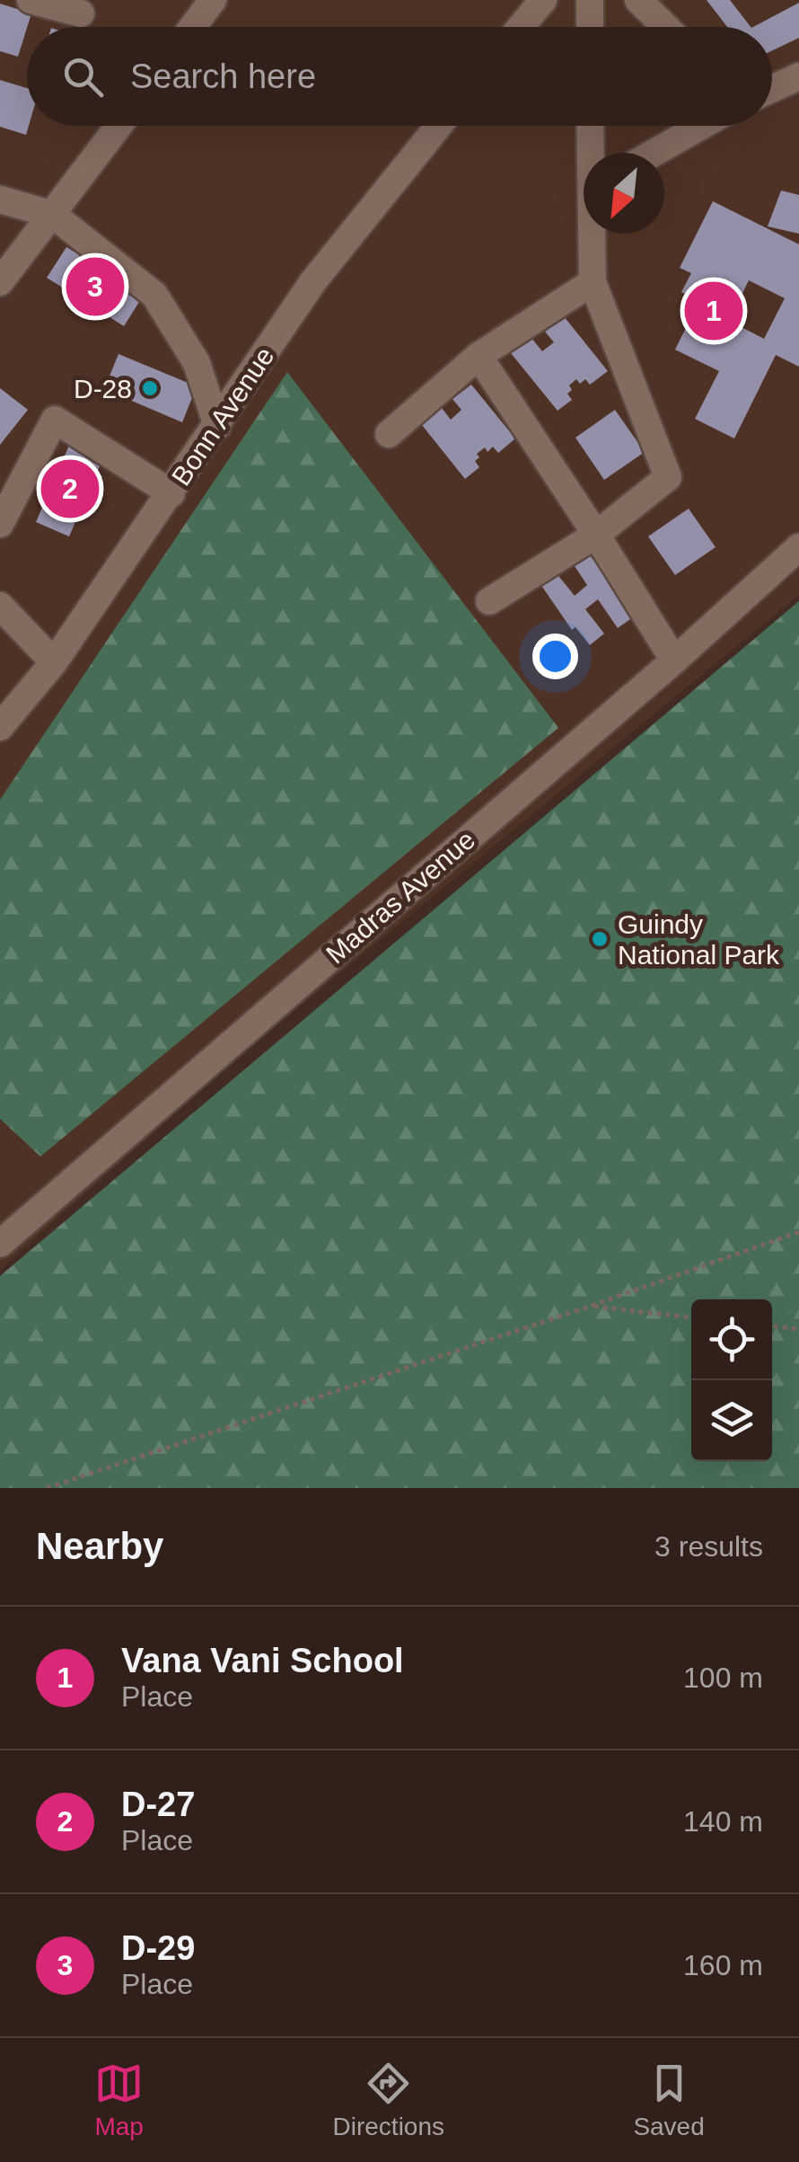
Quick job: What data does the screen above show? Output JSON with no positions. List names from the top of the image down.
{
  "streets": {
    "lane": ["Bonn Avenue", "Madras Avenue"]
  },
  "places": ["D-28", "Guindy National Park"],
  "north": "bottom left",
  "page": {
    "search": "Search here",
    "pins": ["3", "1", "2"],
    "heading": ["Nearby", "3 results"],
    "list": [
      {
        "mark": "1",
        "name": "Vana Vani School",
        "note": "Place",
        "value": "100 m"
      },
      {
        "mark": "2",
        "name": "D-27",
        "note": "Place",
        "value": "140 m"
      },
      {
        "mark": "3",
        "name": "D-29",
        "note": "Place",
        "value": "160 m"
      }
    ],
    "nav": ["Map", "Directions", "Saved"]
  }
}
